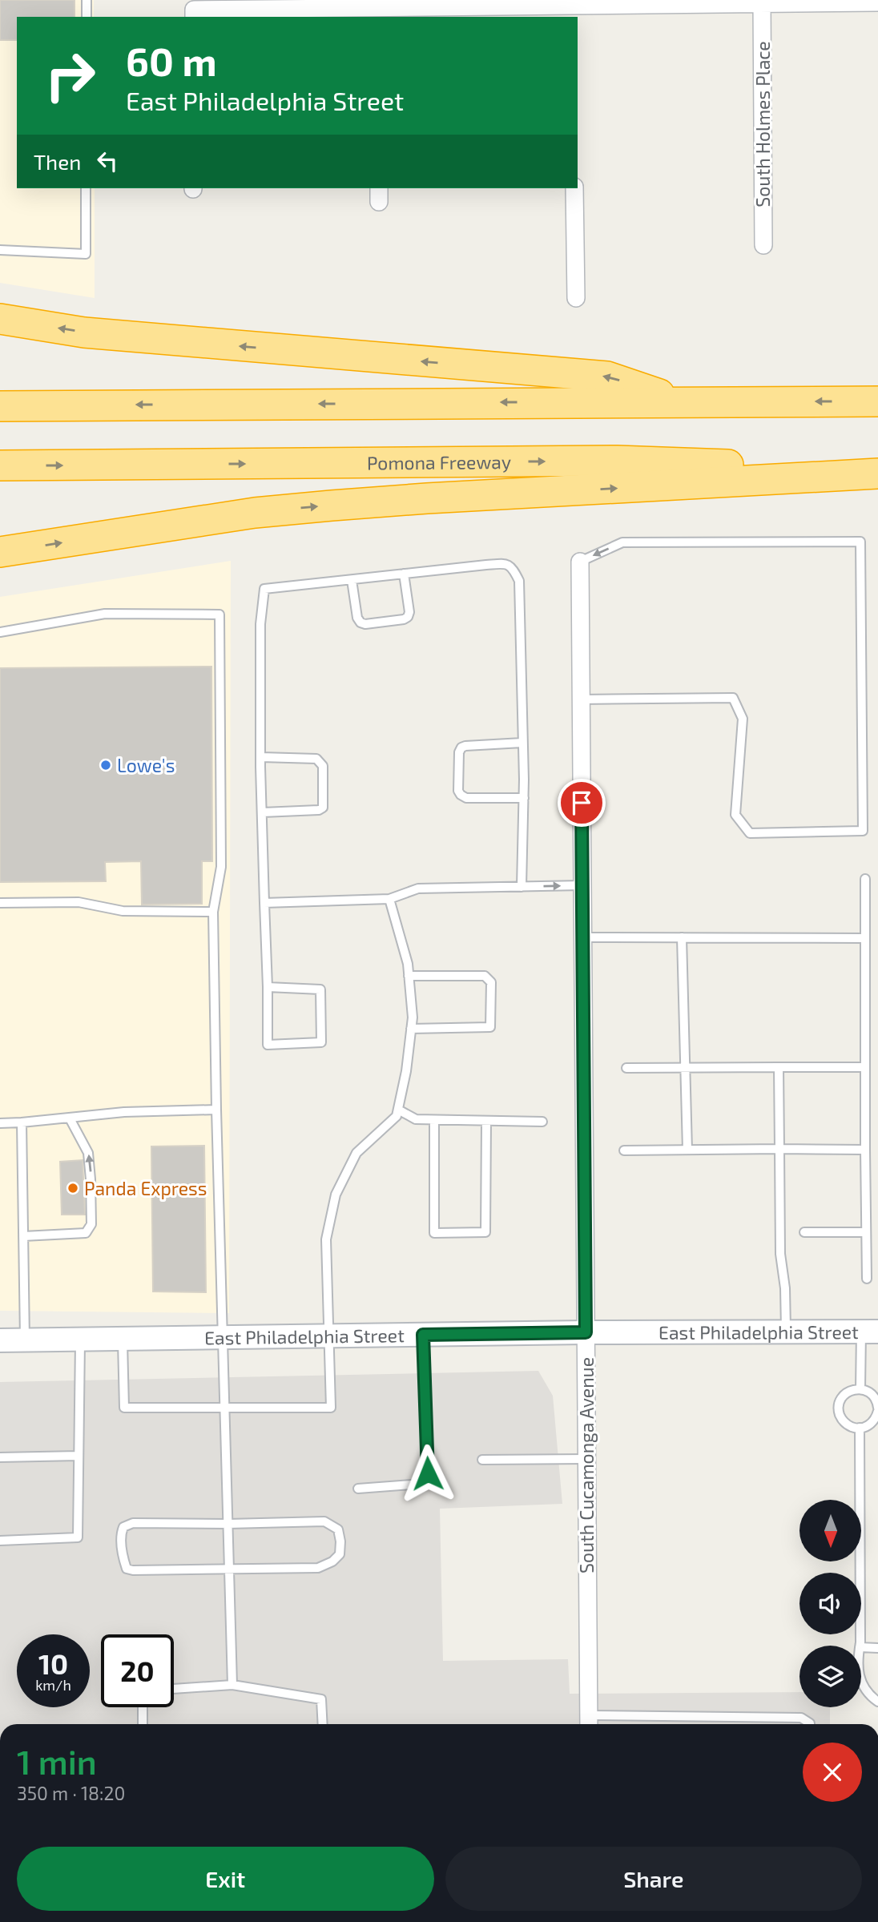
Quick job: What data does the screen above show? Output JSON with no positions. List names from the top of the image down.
{
  "streets": {
    "highway": ["Pomona Freeway"],
    "street": ["South Holmes Place", "East Philadelphia Street", "South Cucamonga Avenue"]
  },
  "crossings": [
    ["East Philadelphia Street", "South Cucamonga Avenue"]
  ],
  "places": ["Lowe's", "Panda Express"],
  "north": "bottom",
  "page": {
    "turn": ["60 m", "East Philadelphia Street"],
    "then": "Then",
    "speed": "10 km/h",
    "limit": "20",
    "heading": ["1 min", "350 m · 18:20"],
    "buttons": ["Exit", "Share"]
  }
}
